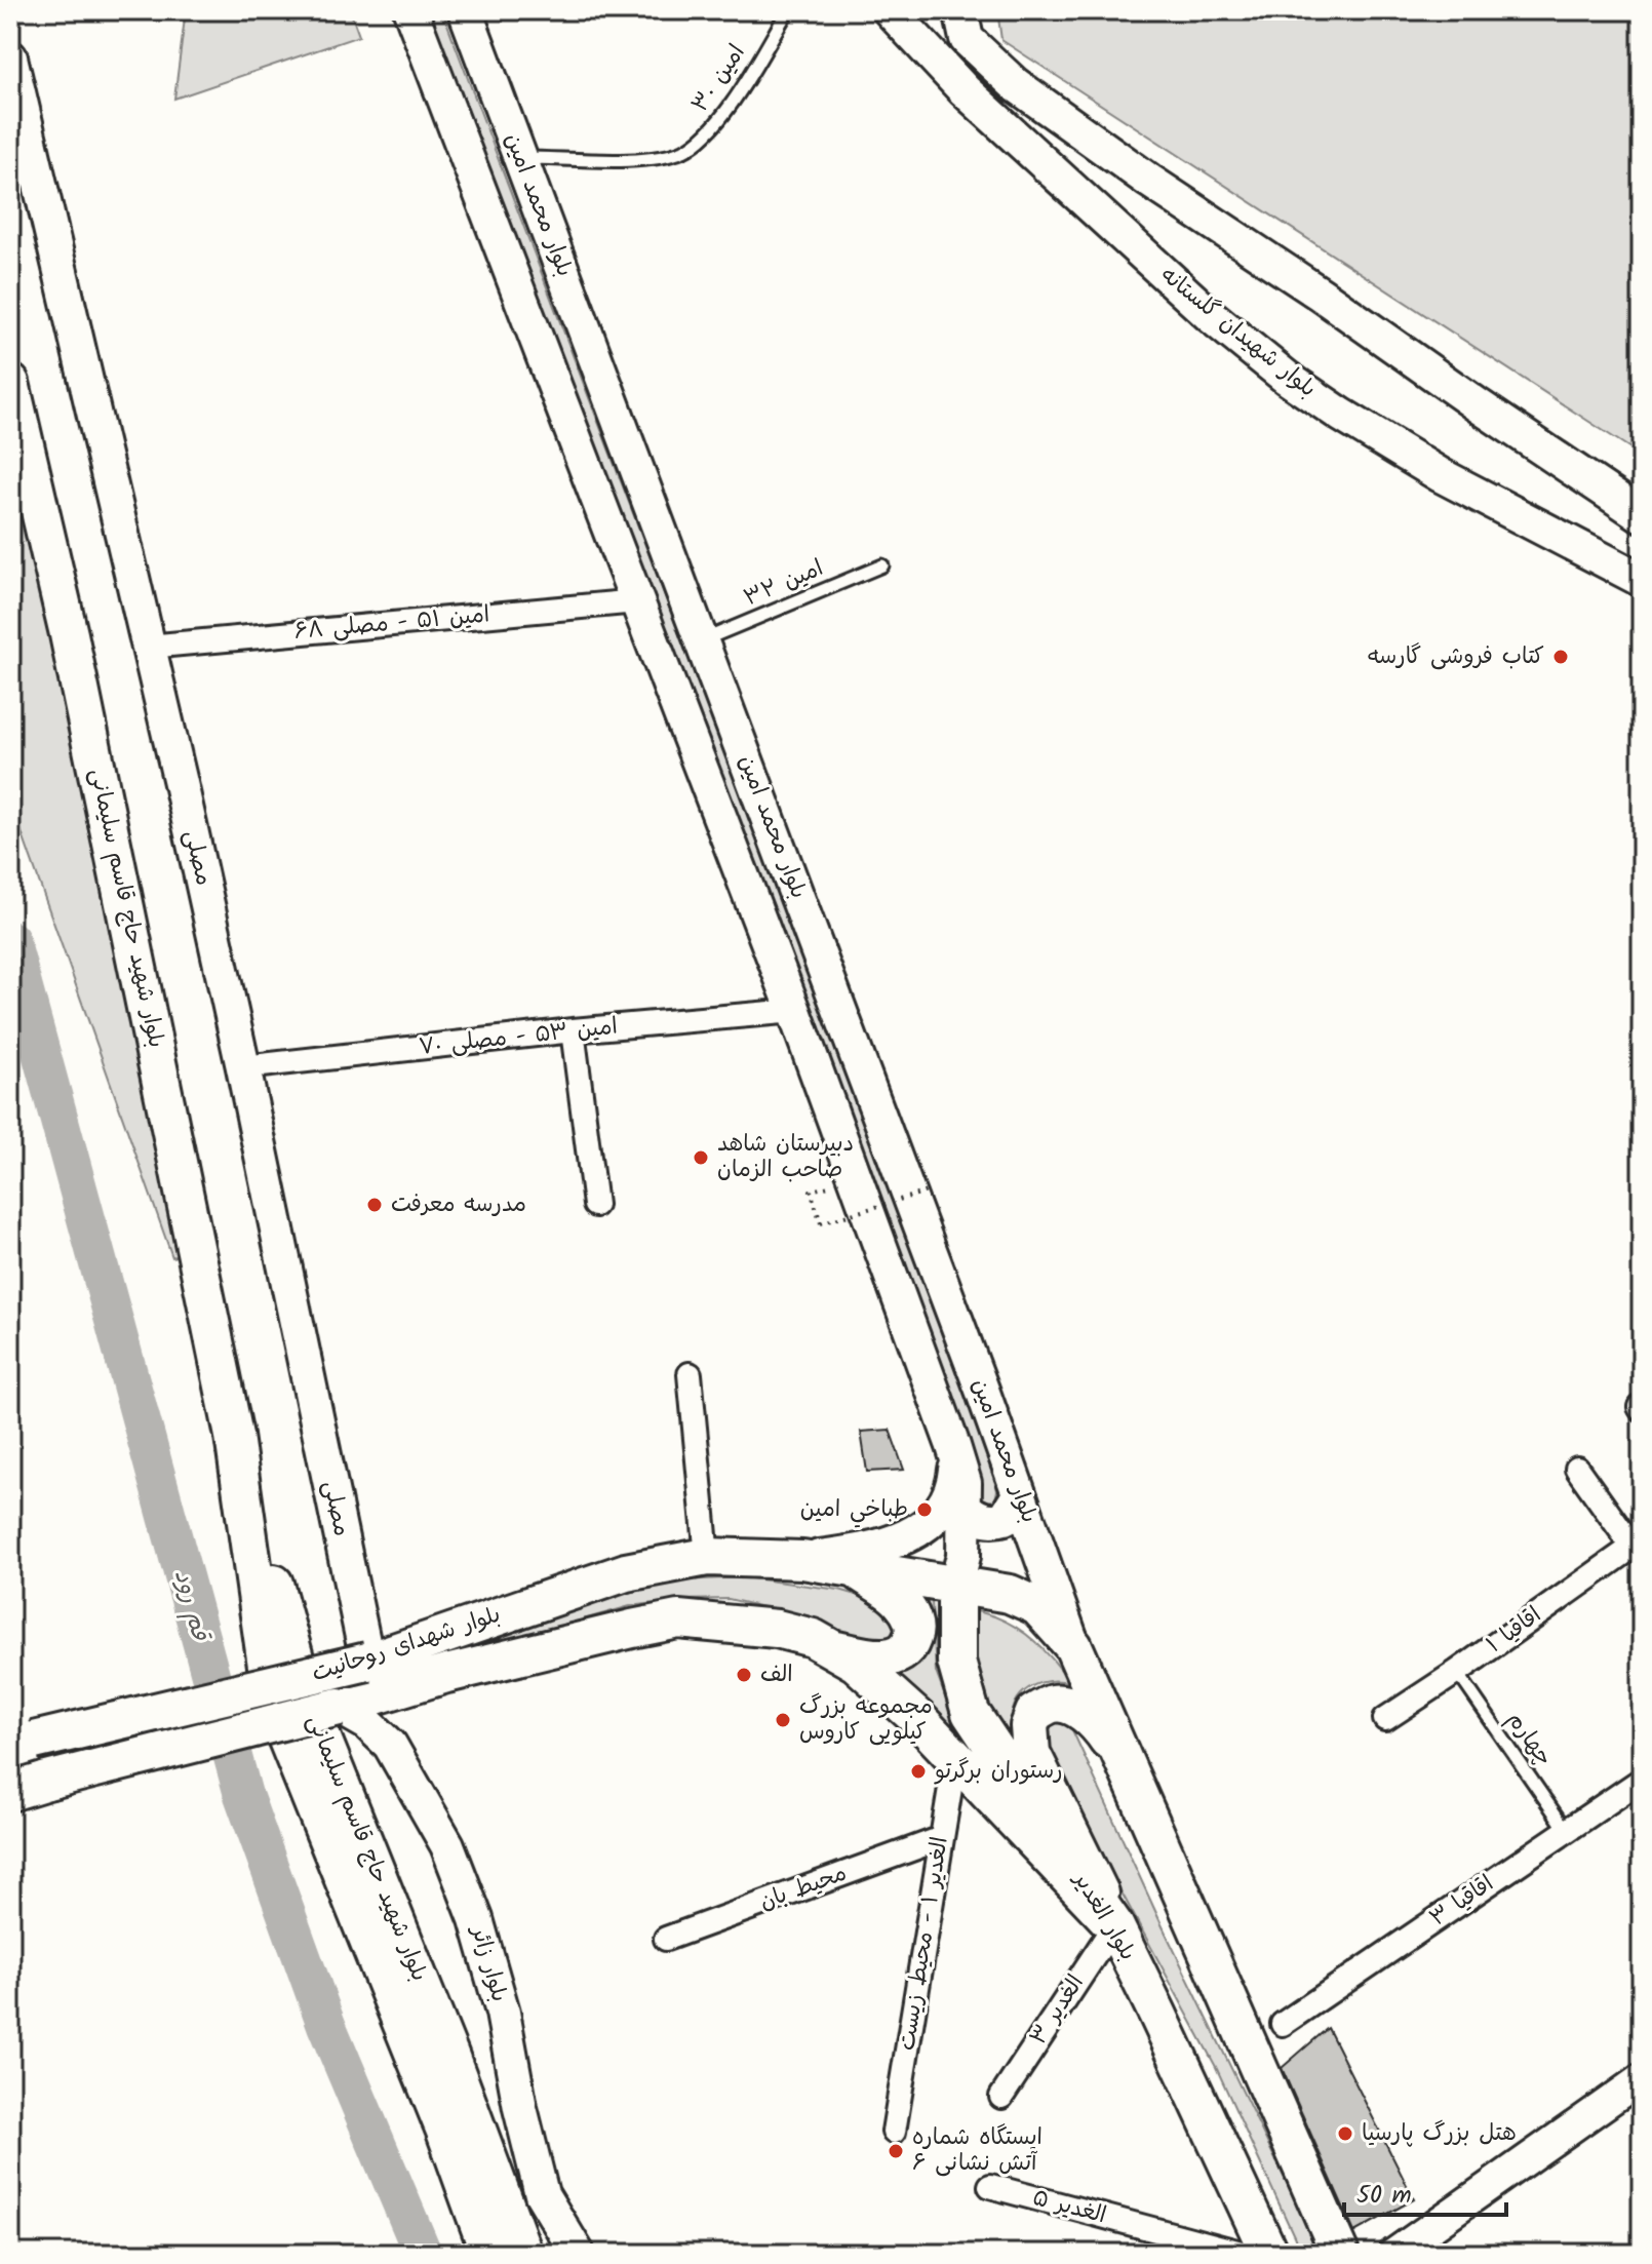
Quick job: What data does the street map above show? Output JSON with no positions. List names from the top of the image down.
{
  "streets": {
    "main road": [
      "بلوار محمد امین",
      "بلوار شهیدان گلستانه",
      "مصلی",
      "بلوار شهید حاج قاسم سلیمانی",
      "بلوار شهدای روحانیت",
      "بلوار الغدیر",
      "بلوار زائر"
    ],
    "street": [
      "امین ۵۱ - مصلی ۶۸",
      "امین ۵۳ - مصلی ۷۰",
      "اقاقیا ۱",
      "محیط بان",
      "اقاقیا ۳",
      "الغدیر ۱ - محیط زیست",
      "الغدیر ۳",
      "الغدیر ۵"
    ],
    "lane": ["امین ۳۰", "امین ۳۲", "چهارم"]
  },
  "crossings": [
    ["امین ۳۰", "بلوار محمد امین"],
    ["بلوار محمد امین", "امین ۳۲"],
    ["بلوار محمد امین", "امین ۵۱ - مصلی ۶۸"],
    ["بلوار محمد امین", "امین ۵۳ - مصلی ۷۰"],
    ["بلوار محمد امین", "بلوار شهدای روحانیت"],
    ["بلوار محمد امین", "بلوار الغدیر"],
    ["امین ۵۱ - مصلی ۶۸", "مصلی"],
    ["مصلی", "امین ۵۳ - مصلی ۷۰"],
    ["مصلی", "بلوار شهدای روحانیت"],
    ["اقاقیا ۱", "چهارم"],
    ["بلوار شهدای روحانیت", "بلوار الغدیر"],
    ["بلوار شهدای روحانیت", "بلوار زائر"],
    ["چهارم", "اقاقیا ۳"],
    ["محیط بان", "الغدیر ۱ - محیط زیست"],
    ["بلوار الغدیر", "الغدیر ۳"]
  ],
  "water": ["قم رود"],
  "places": [
    "کتاب فروشی گارسه",
    "دبیرستان شاهد صاحب الزمان",
    "مدرسه معرفت",
    "طباخي امين",
    "الف",
    "مجموعه بزرگ کیلویی کاروس",
    "رستوران برگرتو",
    "هتل بزرگ پارسیا",
    "ایستگاه شماره ۶ آتش نشانی"
  ],
  "scale_bar": "50 m"
}
